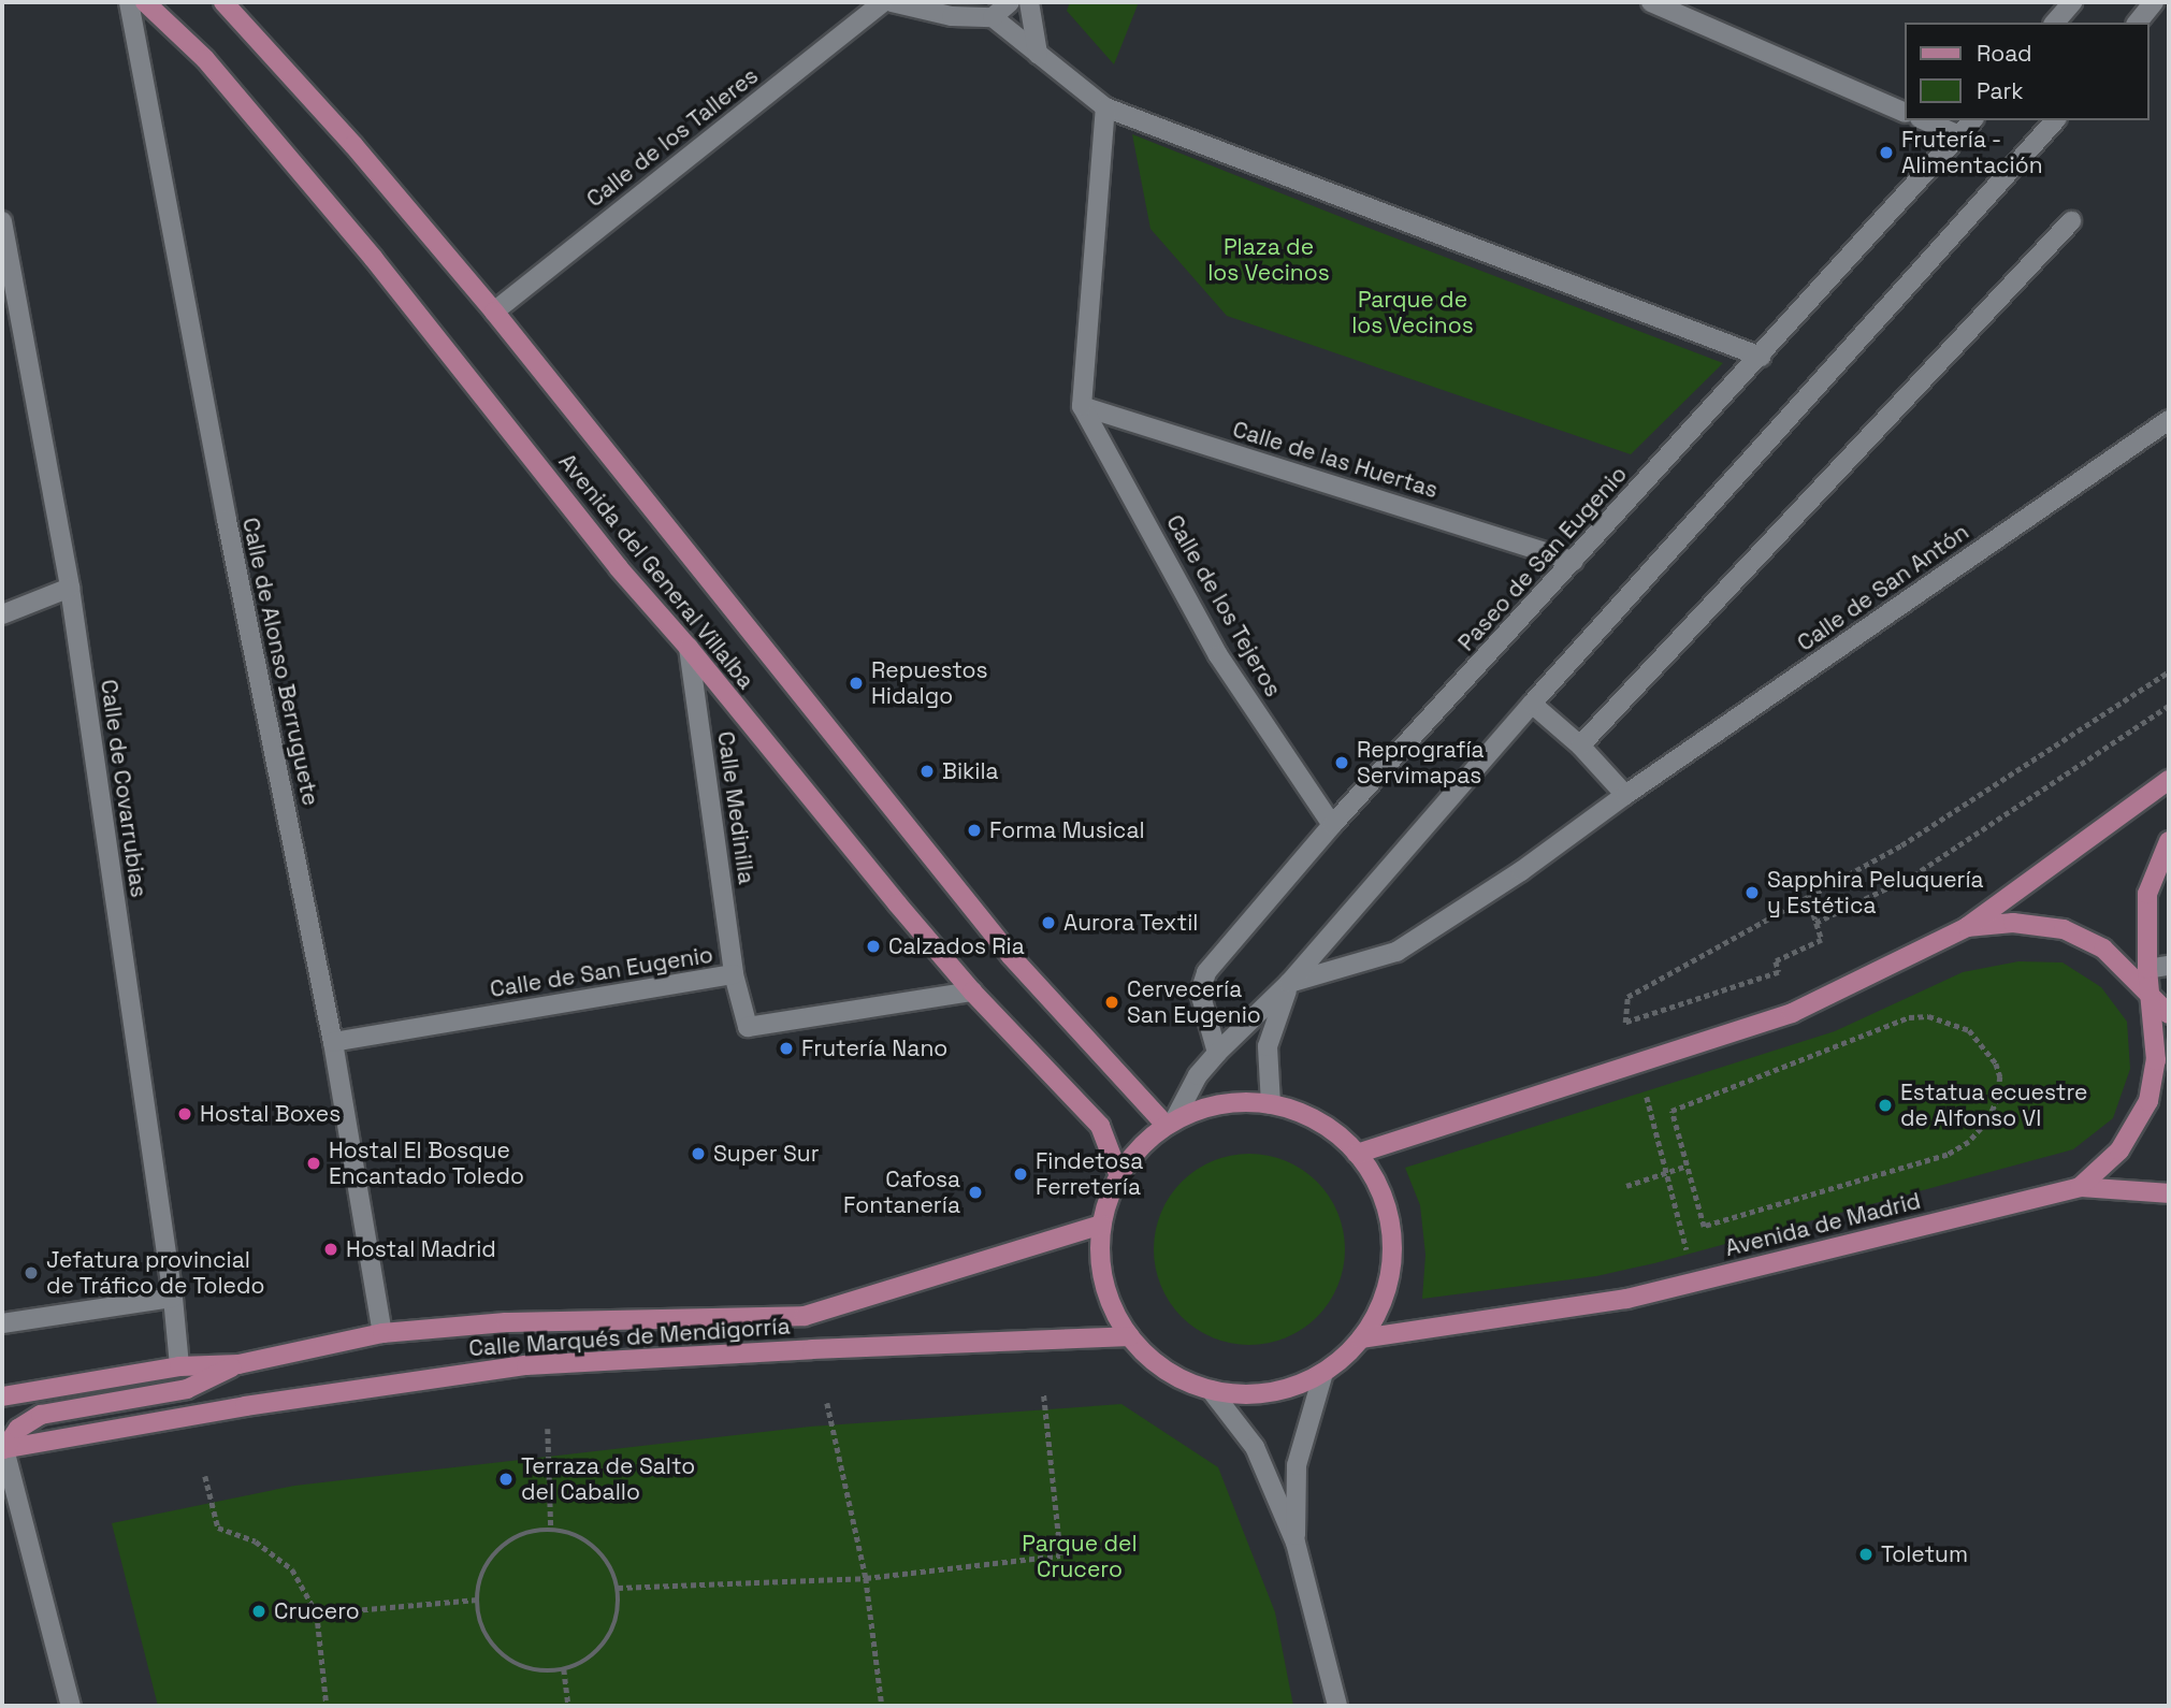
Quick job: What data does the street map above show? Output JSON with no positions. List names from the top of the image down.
{
  "streets": {
    "main road": ["Avenida del General Villalba", "Avenida de Madrid", "Calle Marqués de Mendigorría"],
    "street": [
      "Calle de los Talleres",
      "Calle de las Huertas",
      "Paseo de San Eugenio",
      "Calle de San Antón",
      "Calle de los Tejeros",
      "Calle de Alonso Berruguete",
      "Calle de Covarrubias",
      "Calle Medinilla",
      "Calle de San Eugenio"
    ]
  },
  "crossings": [
    ["Calle de los Talleres", "Avenida del General Villalba"],
    ["Calle de las Huertas", "Paseo de San Eugenio"],
    ["Calle de las Huertas", "Calle de los Tejeros"],
    ["Paseo de San Eugenio", "Calle de los Tejeros"],
    ["Avenida del General Villalba", "Calle Medinilla"],
    ["Avenida del General Villalba", "Calle de San Eugenio"],
    ["Calle de Alonso Berruguete", "Calle de San Eugenio"],
    ["Calle de Alonso Berruguete", "Calle Marqués de Mendigorría"],
    ["Calle de Covarrubias", "Calle Marqués de Mendigorría"],
    ["Calle Medinilla", "Calle de San Eugenio"]
  ],
  "parks": ["Plaza de los Vecinos", "Parque de los Vecinos", "Parque del Crucero"],
  "places": [
    "Frutería - Alimentación",
    "Repuestos Hidalgo",
    "Reprografía Servimapas",
    "Bikila",
    "Forma Musical",
    "Sapphira Peluquería y Estética",
    "Aurora Textil",
    "Calzados Ria",
    "Cervecería San Eugenio",
    "Frutería Nano",
    "Estatua ecuestre de Alfonso VI",
    "Hostal Boxes",
    "Super Sur",
    "Hostal El Bosque Encantado Toledo",
    "Findetosa Ferretería",
    "Cafosa Fontanería",
    "Hostal Madrid",
    "Jefatura provincial de Tráfico de Toledo",
    "Terraza de Salto del Caballo",
    "Toletum",
    "Crucero"
  ],
  "legend": ["Road", "Park"]
}
